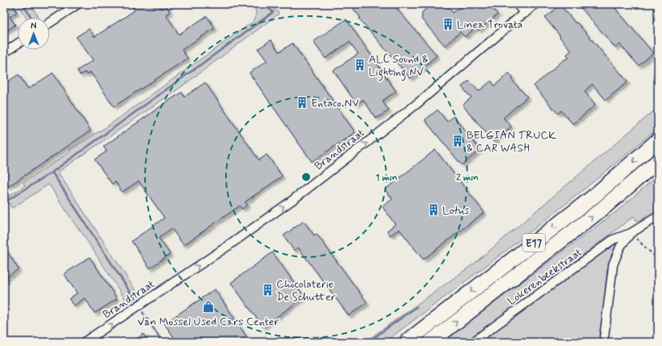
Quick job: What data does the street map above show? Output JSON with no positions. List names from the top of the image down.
{
  "streets": {
    "highway": ["E17"],
    "street": ["Brandstraat", "Lokerenbeekstraat"]
  },
  "one_way": ["Brandstraat"],
  "places": {
    "building": [
      "Linea Trovata",
      "ALC Sound & Lighting NV",
      "Entaco NV",
      "BELGIAN TRUCK & CAR WASH",
      "Lotus",
      "Chocolaterie De Schutter"
    ],
    "shop": ["Van Mossel Used Cars Center"]
  },
  "north": "top",
  "rings": ["1 min", "2 min"]
}
